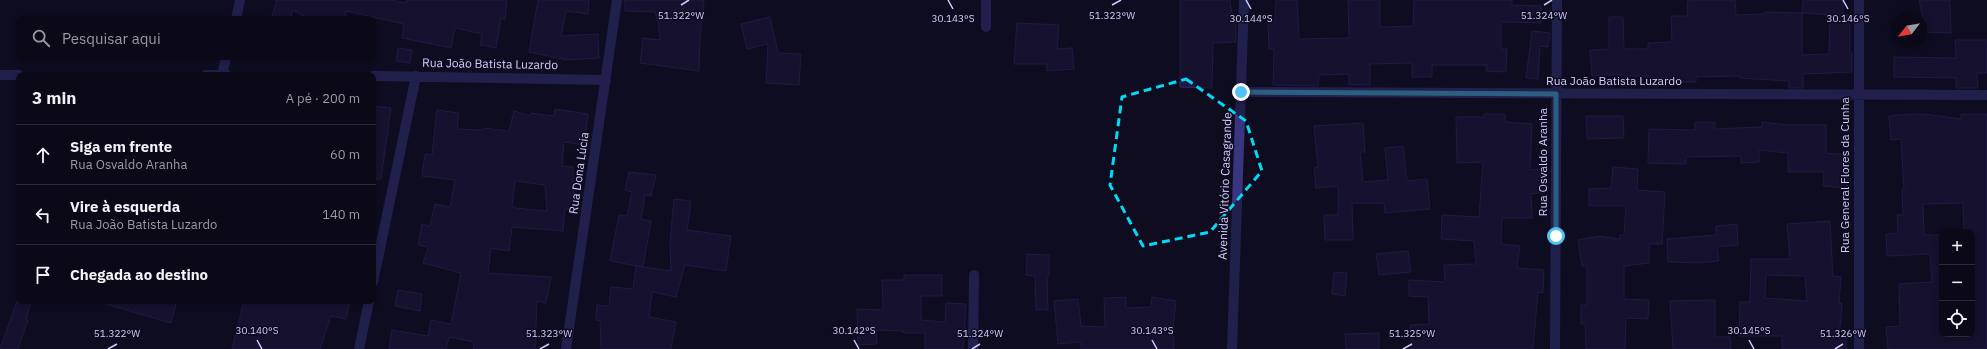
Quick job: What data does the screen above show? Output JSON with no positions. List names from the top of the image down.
{
  "streets": {
    "street": [
      "Rua João Batista Luzardo",
      "Rua Osvaldo Aranha",
      "Rua Dona Lúcia",
      "Rua General Flores da Cunha",
      "Avenida Vitório Casagrande"
    ]
  },
  "crossings": [
    ["Rua João Batista Luzardo", "Rua Osvaldo Aranha"],
    ["Rua João Batista Luzardo", "Rua Dona Lúcia"],
    ["Rua João Batista Luzardo", "Rua General Flores da Cunha"],
    ["Rua João Batista Luzardo", "Avenida Vitório Casagrande"]
  ],
  "north": "bottom left",
  "page": {
    "search": "Pesquisar aqui",
    "heading": ["3 min", "A pé · 200 m"],
    "list": [
      ["Siga em frente", "Rua Osvaldo Aranha", "60 m"],
      ["Vire à esquerda", "Rua João Batista Luzardo", "140 m"],
      "Chegada ao destino"
    ],
    "map_buttons": ["+", "−"]
  },
  "coordinates": [
    "51.322°W",
    "51.324°W",
    "51.323°W",
    "30.143°S",
    "30.144°S",
    "30.146°S",
    "30.140°S",
    "30.142°S",
    "30.145°S",
    "51.325°W",
    "51.326°W"
  ]
}
